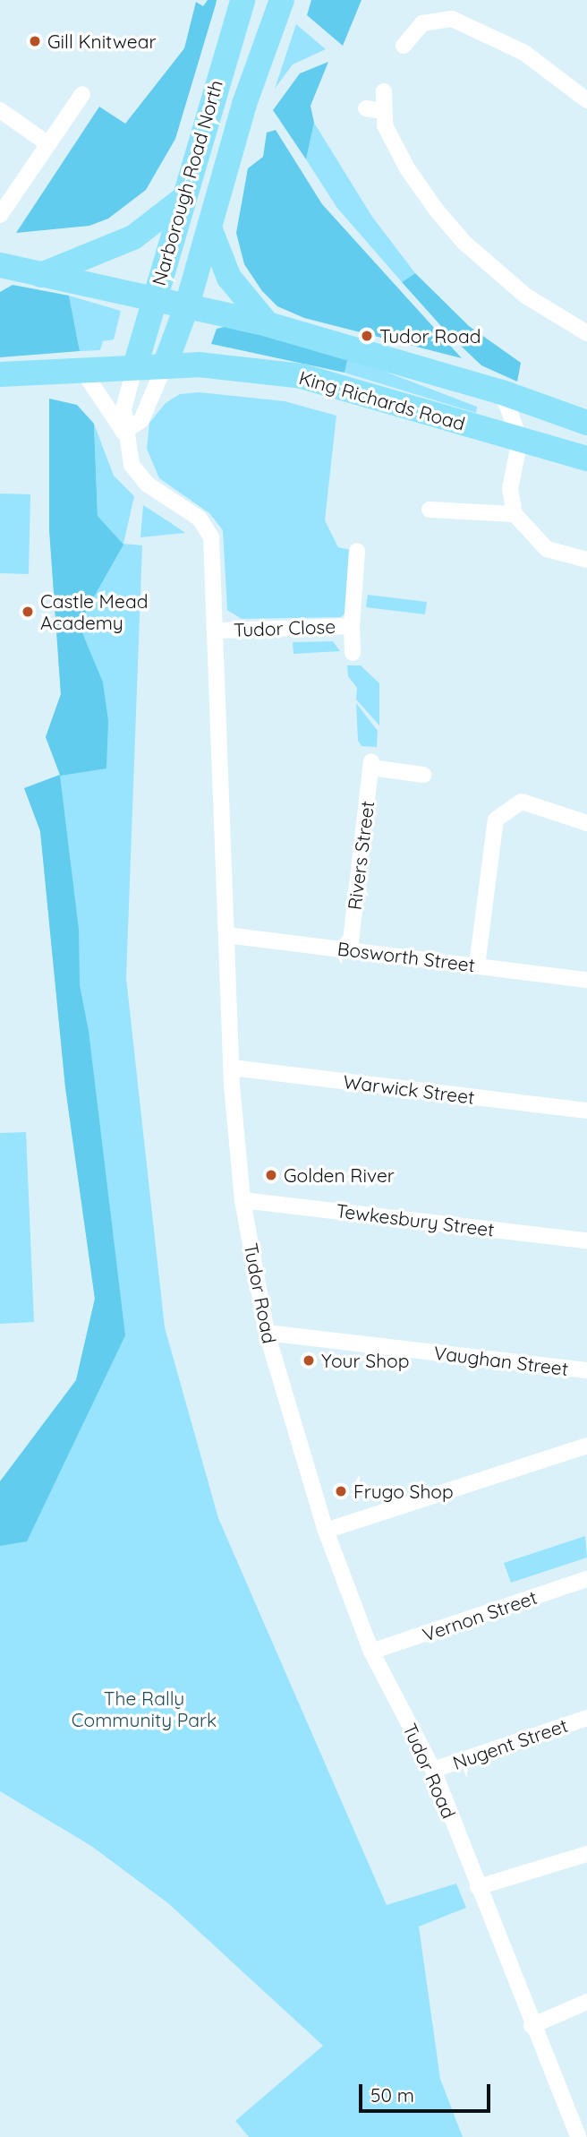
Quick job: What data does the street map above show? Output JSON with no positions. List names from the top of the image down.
{
  "streets": {
    "main road": ["Narborough Road North", "King Richards Road"],
    "street": [
      "Tudor Close",
      "Rivers Street",
      "Bosworth Street",
      "Warwick Street",
      "Tewkesbury Street",
      "Tudor Road",
      "Vaughan Street",
      "Vernon Street",
      "Nugent Street"
    ]
  },
  "crossings": [
    ["Narborough Road North", "King Richards Road"],
    ["Narborough Road North", "Tudor Road"],
    ["King Richards Road", "Tudor Road"],
    ["Tudor Close", "Tudor Road"],
    ["Rivers Street", "Bosworth Street"],
    ["Bosworth Street", "Tudor Road"],
    ["Warwick Street", "Tudor Road"],
    ["Tewkesbury Street", "Tudor Road"],
    ["Tudor Road", "Vaughan Street"],
    ["Tudor Road", "Vernon Street"],
    ["Tudor Road", "Nugent Street"]
  ],
  "parks": ["The Rally Community Park"],
  "places": [
    "Gill Knitwear",
    "Tudor Road",
    "Castle Mead Academy",
    "Golden River",
    "Your Shop",
    "Frugo Shop"
  ],
  "scale_bar": "50 m"
}
